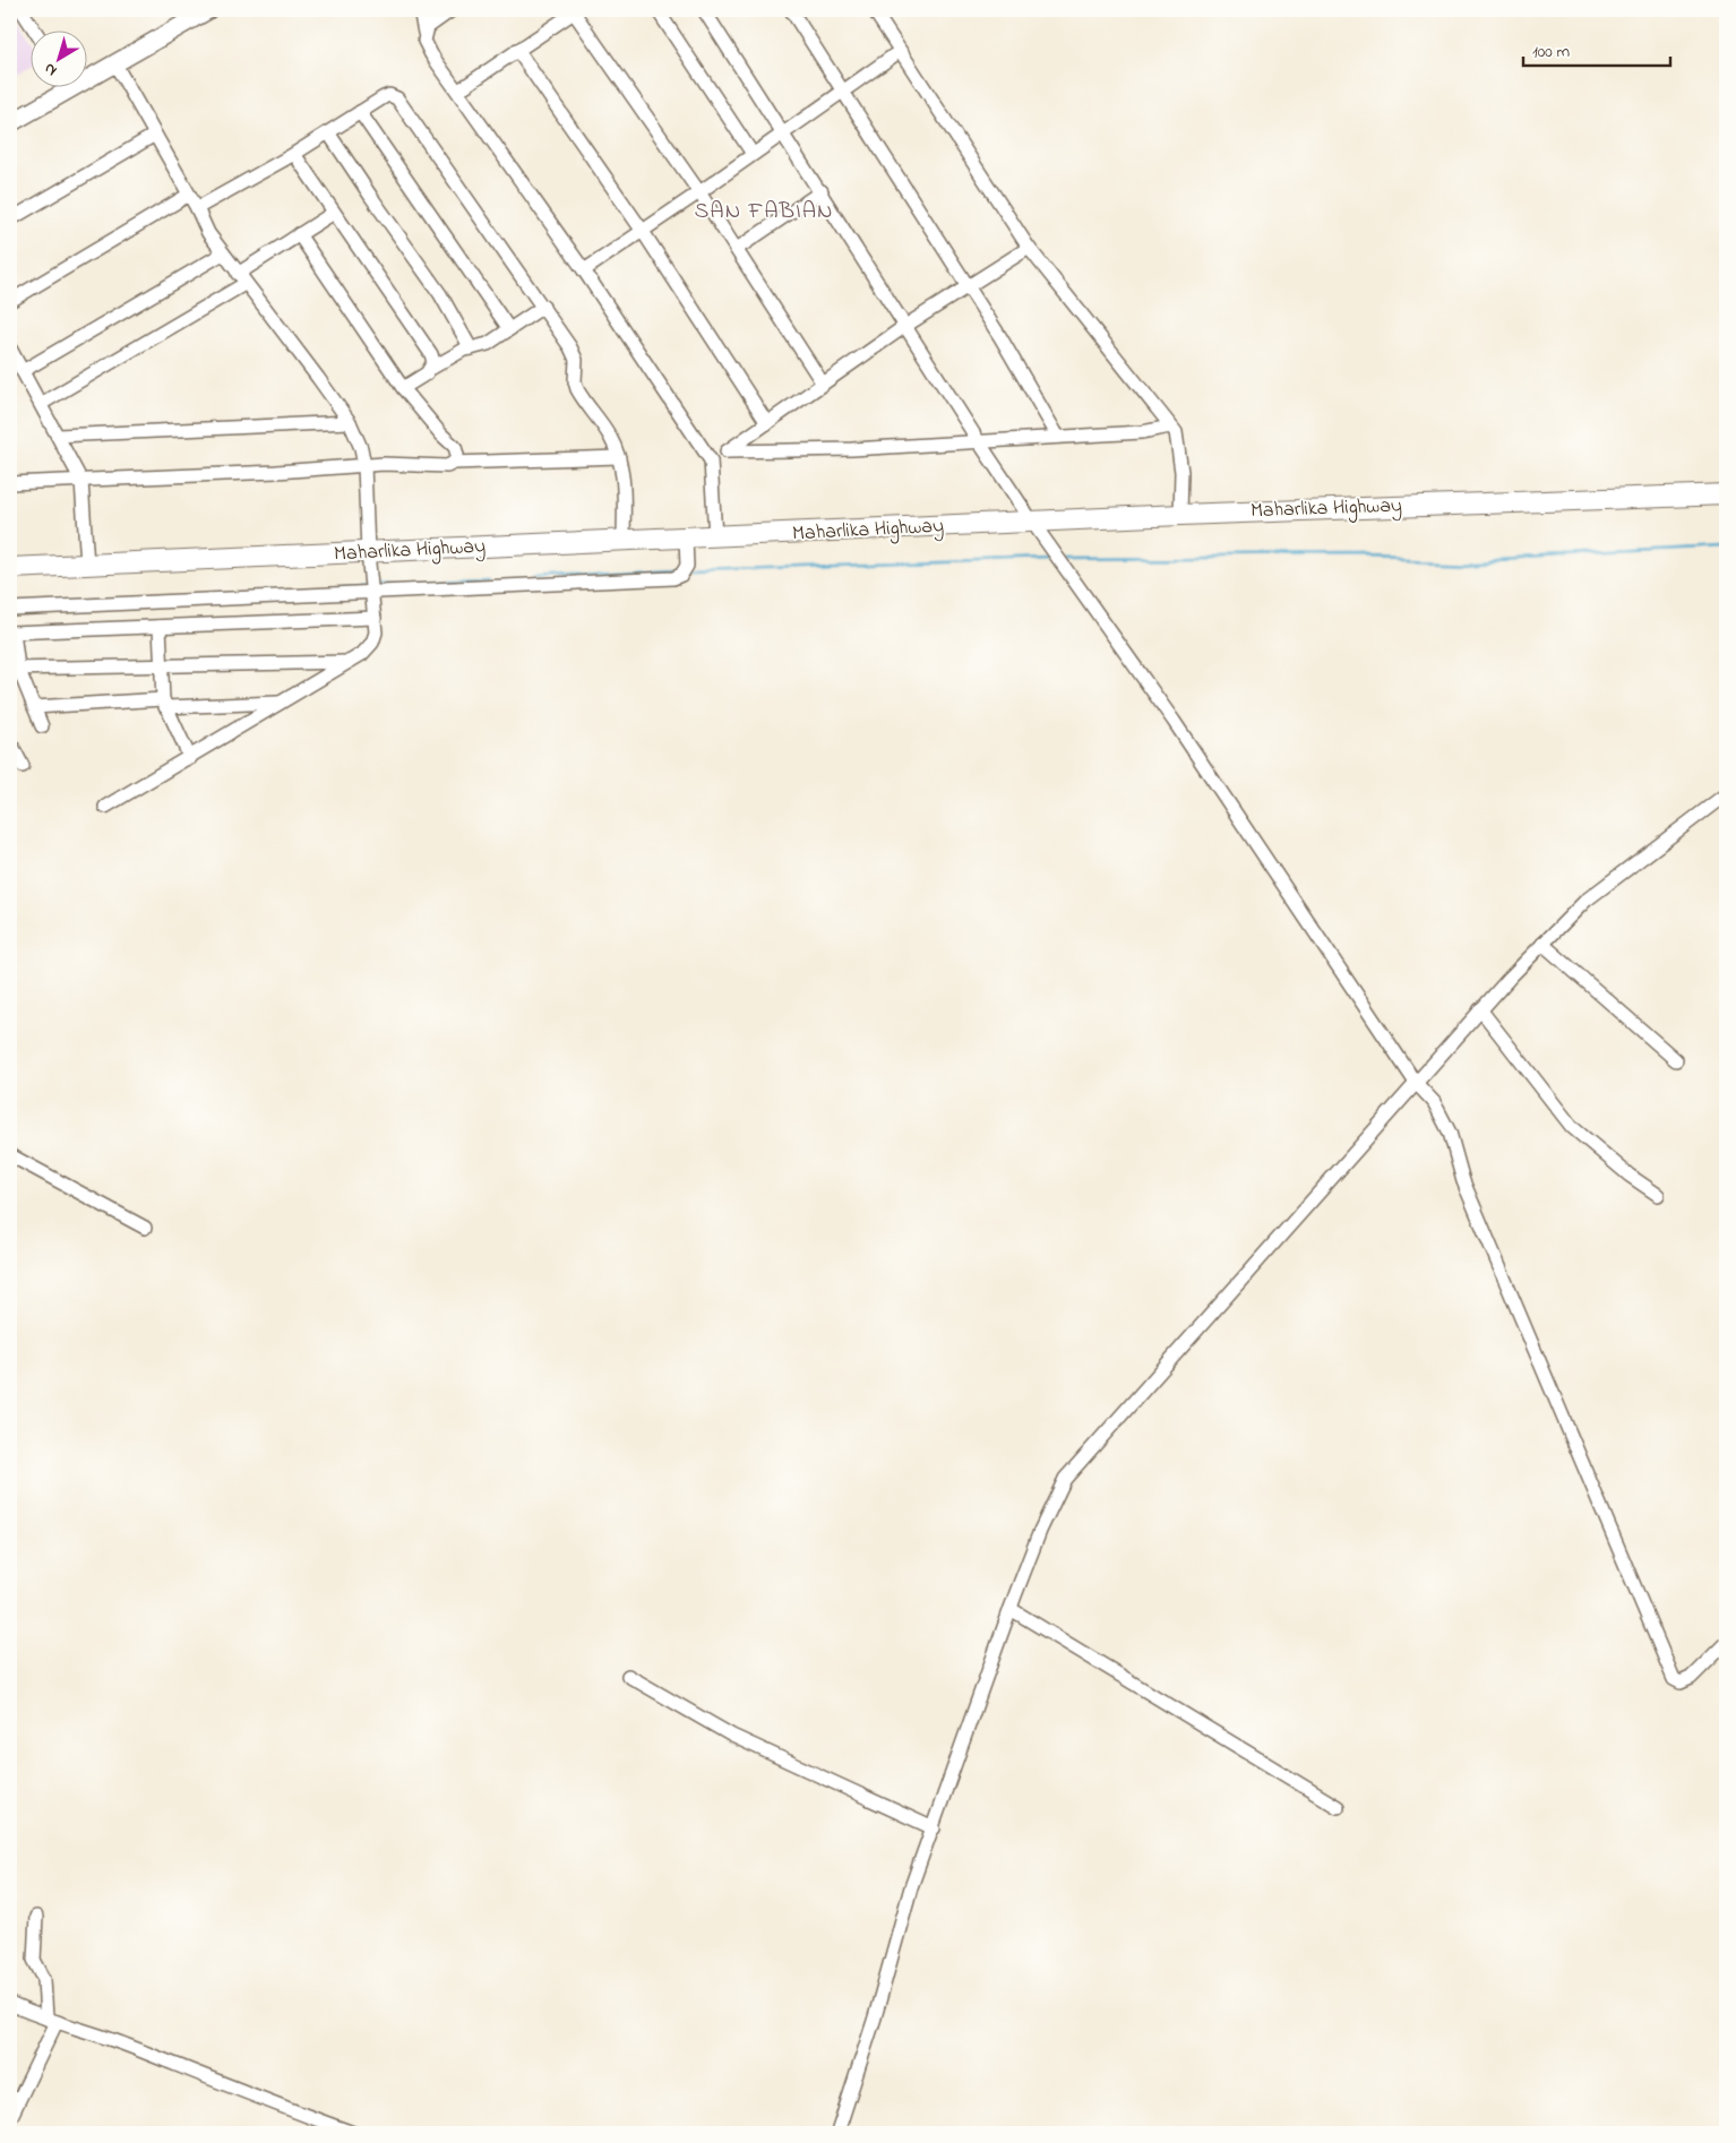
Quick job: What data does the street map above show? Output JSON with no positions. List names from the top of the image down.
{
  "streets": {
    "highway": ["Maharlika Highway"]
  },
  "districts": ["SAN FABIAN"],
  "scale_bar": "100 m",
  "north": "bottom left"
}
